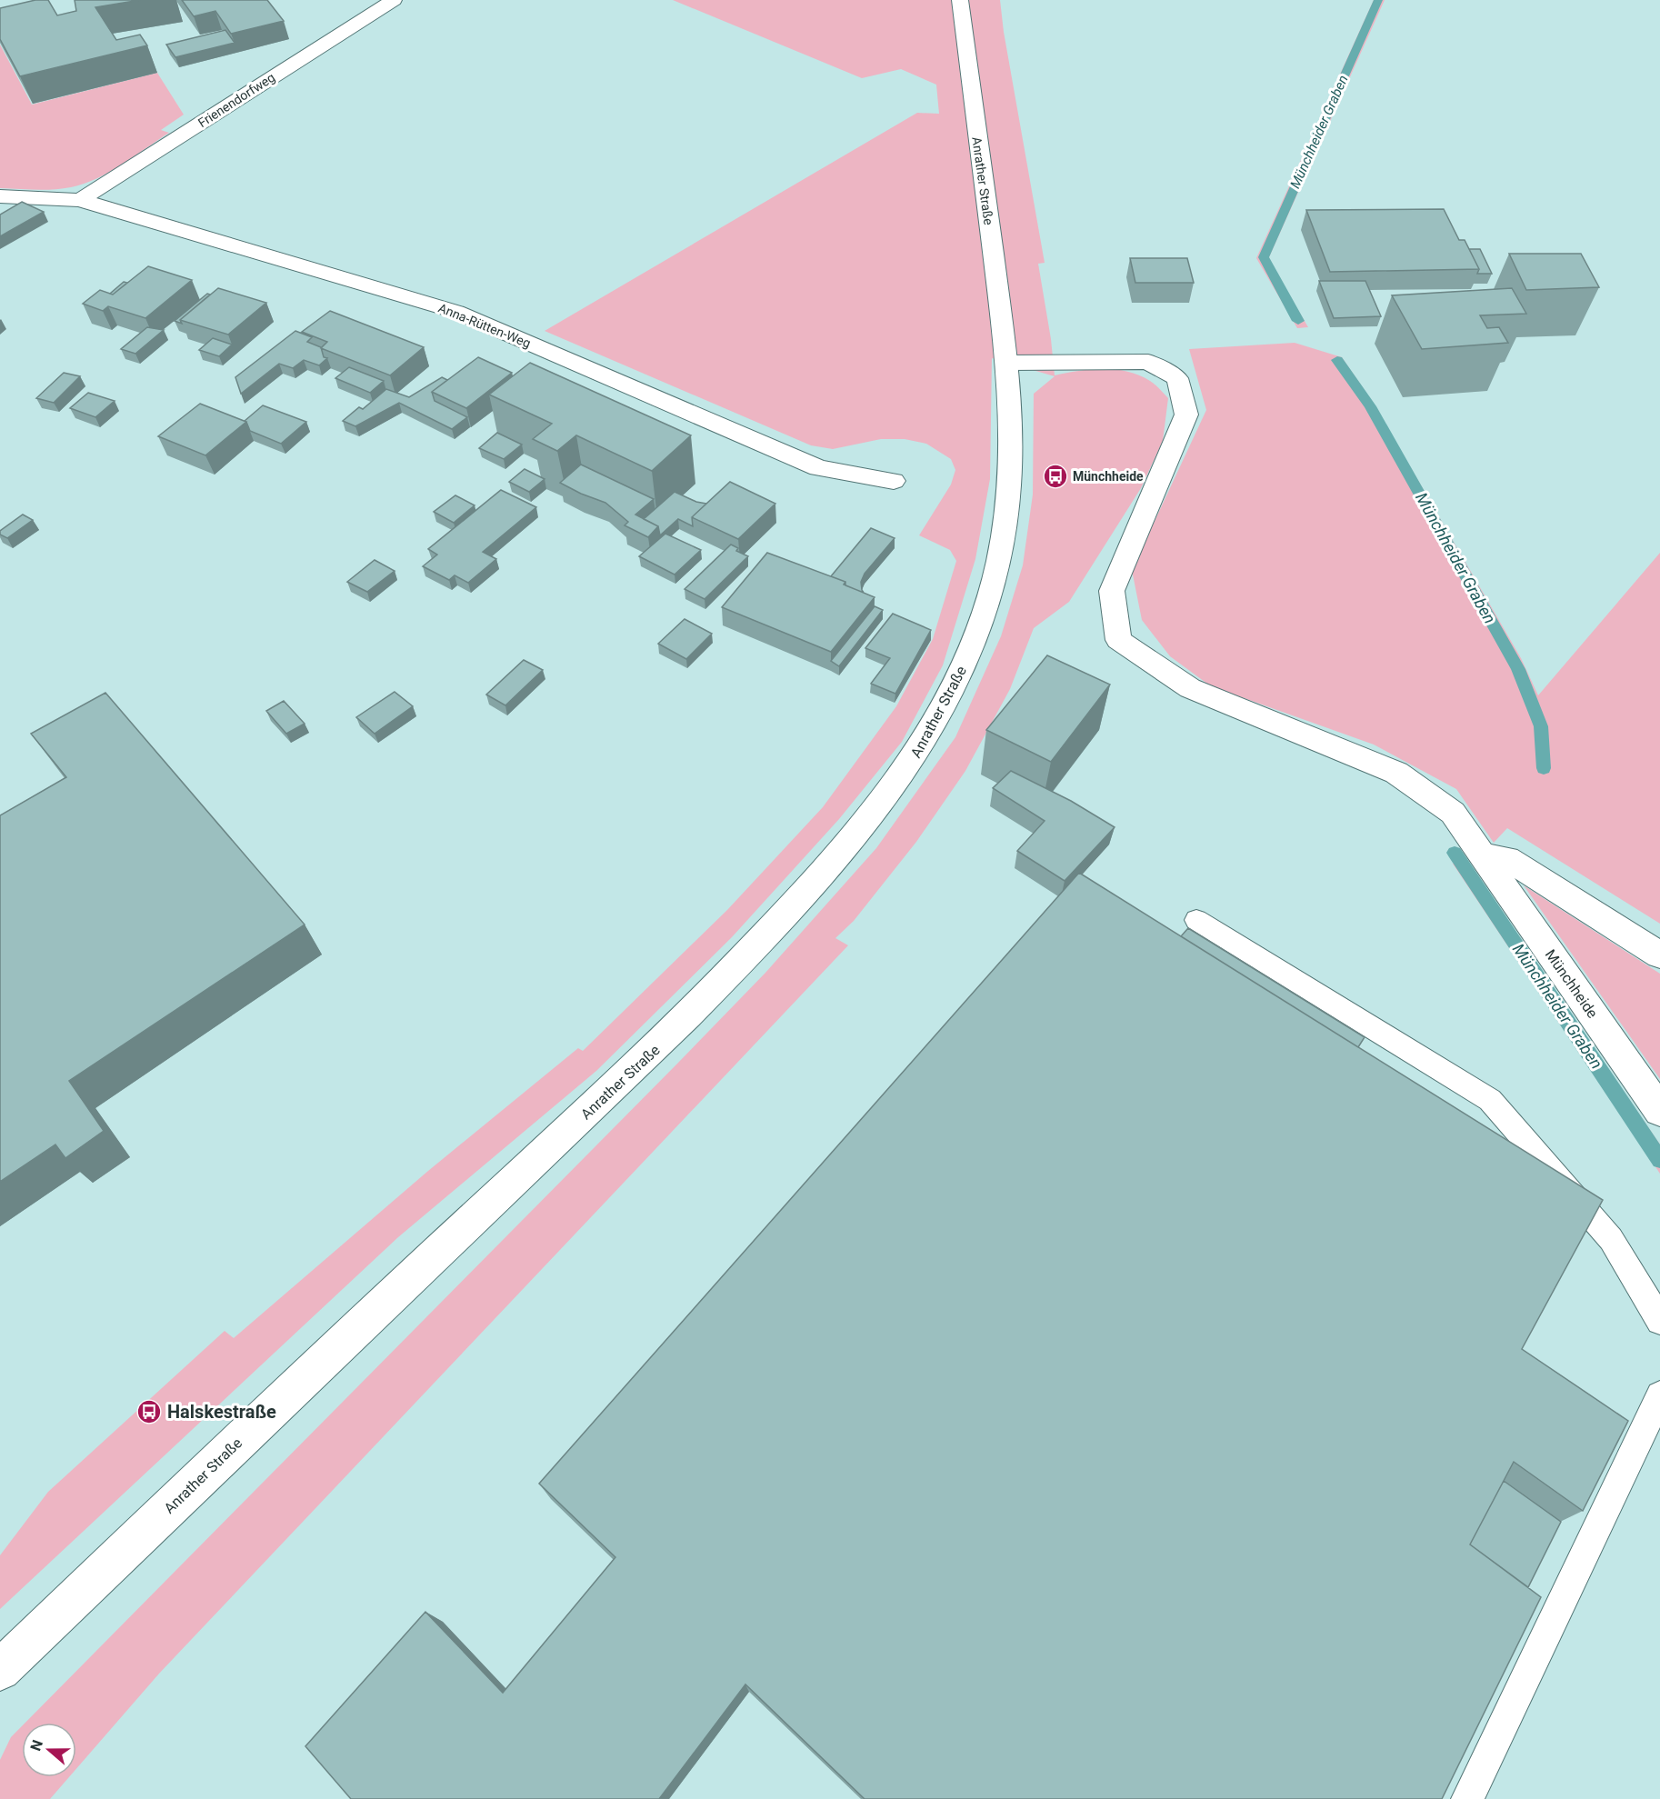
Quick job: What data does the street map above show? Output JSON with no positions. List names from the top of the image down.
{
  "streets": {
    "street": [
      "Frienendorfweg",
      "Anrather Straße",
      "Anna-Rütten-Weg",
      "Münchheide"
    ]
  },
  "crossings": [
    ["Frienendorfweg", "Anna-Rütten-Weg"]
  ],
  "water": ["Münchheider Graben"],
  "places": {
    "bus stop": ["Münchheide", "Halskestraße"]
  },
  "north": "left"
}
